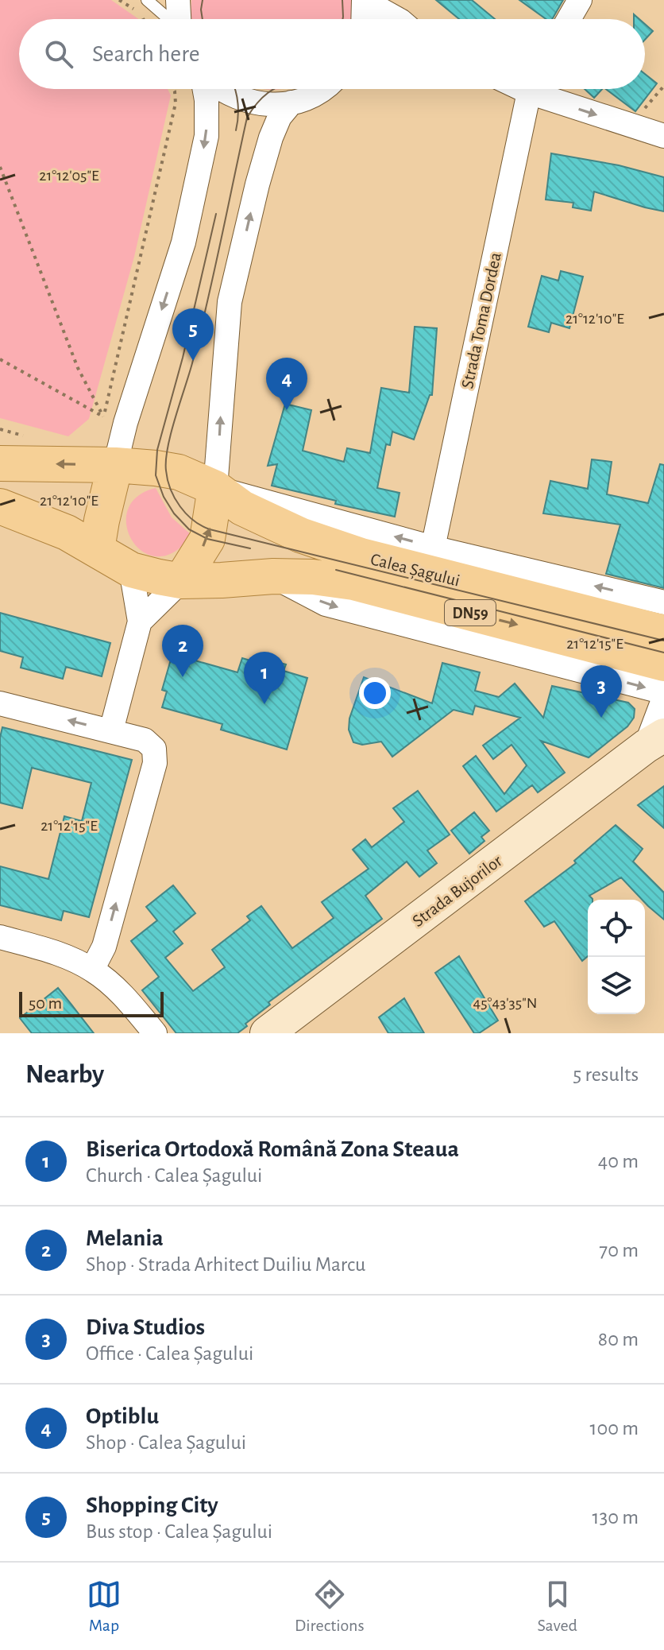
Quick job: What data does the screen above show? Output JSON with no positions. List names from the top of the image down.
{
  "streets": {
    "main road": ["Calea Șagului", "DN59", "Strada Bujorilor"],
    "street": ["Strada Toma Dordea"]
  },
  "crossings": [
    ["Strada Toma Dordea", "Calea Șagului"]
  ],
  "scale_bar": "50 m",
  "page": {
    "search": "Search here",
    "pins": [
      "5",
      "4",
      "2",
      "1",
      "3"
    ],
    "scale": "50 m",
    "heading": ["Nearby", "5 results"],
    "list": [
      {
        "mark": "1",
        "name": "Biserica Ortodoxă Română Zona Steaua",
        "note": "Church · Calea Șagului",
        "value": "40 m"
      },
      {
        "mark": "2",
        "name": "Melania",
        "note": "Shop · Strada Arhitect Duiliu Marcu",
        "value": "70 m"
      },
      {
        "mark": "3",
        "name": "Diva Studios",
        "note": "Office · Calea Șagului",
        "value": "80 m"
      },
      {
        "mark": "4",
        "name": "Optiblu",
        "note": "Shop · Calea Șagului",
        "value": "100 m"
      },
      {
        "mark": "5",
        "name": "Shopping City",
        "note": "Bus stop · Calea Șagului",
        "value": "130 m"
      }
    ],
    "nav": ["Map", "Directions", "Saved"]
  },
  "coordinates": [
    "21°12'05\"E",
    "21°12'10\"E",
    "21°12'15\"E",
    "45°43'35\"N"
  ]
}
